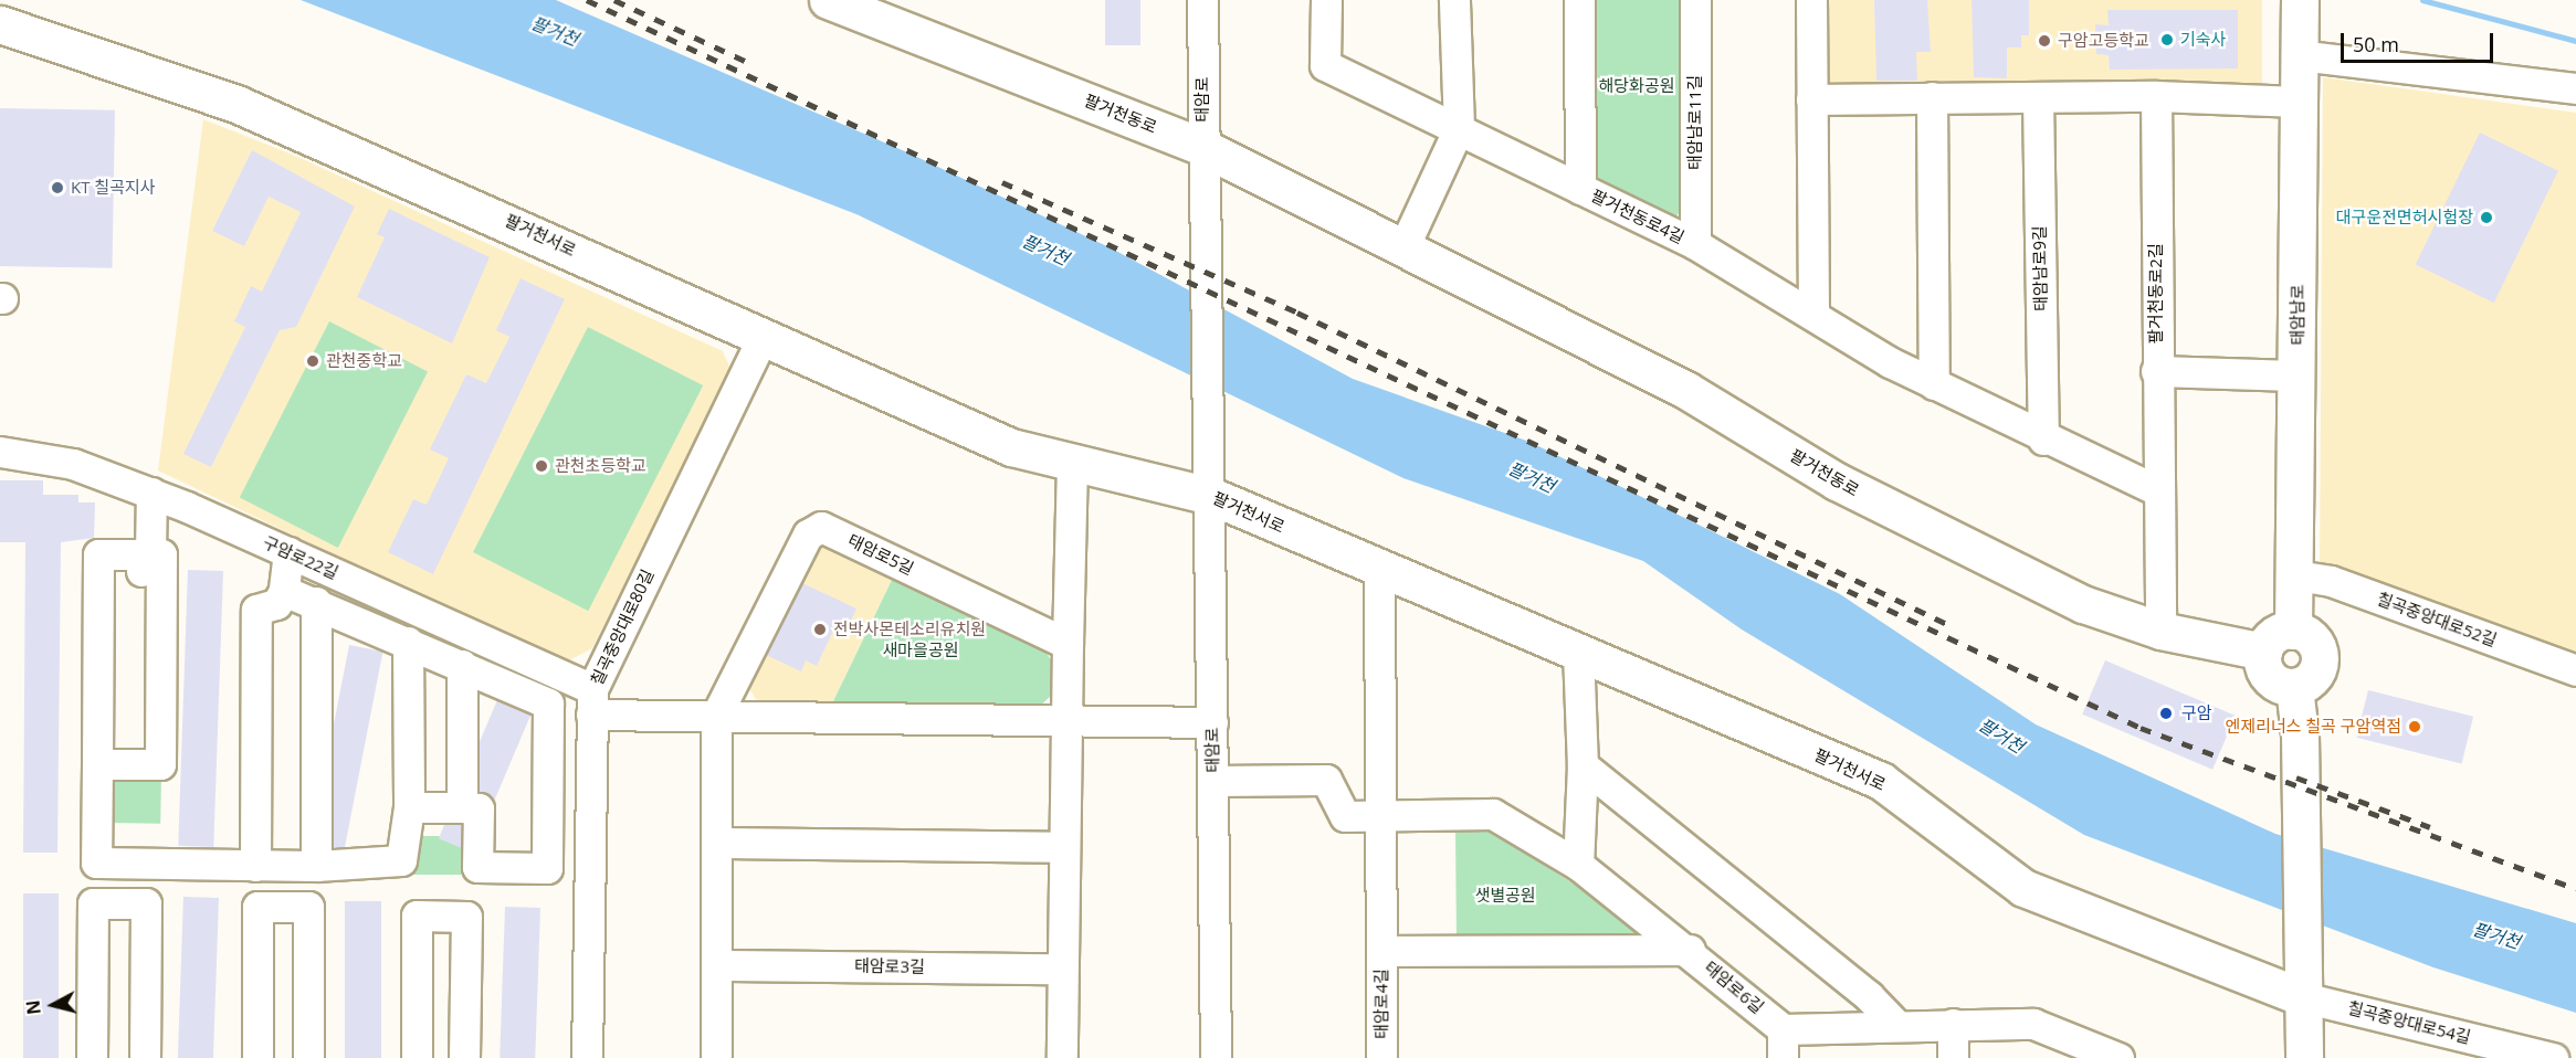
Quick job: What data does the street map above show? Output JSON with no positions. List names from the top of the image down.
{
  "streets": {
    "main road": ["팔거천동로", "팔거천서로", "태암남로"],
    "street": [
      "태암로",
      "태암남로11길",
      "팔거천동로4길",
      "태암남로9길",
      "팔거천동로2길",
      "태암로5길",
      "구암로22길",
      "칠곡중앙대로52길",
      "칠곡중앙대로80길",
      "태암로3길",
      "태암로6길",
      "태암로4길",
      "칠곡중앙대로54길"
    ]
  },
  "crossings": [
    ["태암로", "팔거천동로"],
    ["태암로", "팔거천서로"],
    ["태암로", "태암로6길"],
    ["팔거천동로", "팔거천동로2길"],
    ["팔거천동로", "태암남로"],
    ["태암남로11길", "팔거천동로4길"],
    ["팔거천동로4길", "태암남로9길"],
    ["팔거천서로", "칠곡중앙대로80길"],
    ["팔거천서로", "칠곡중앙대로54길"],
    ["태암남로", "칠곡중앙대로52길"],
    ["태암로5길", "태암로3길"],
    ["구암로22길", "칠곡중앙대로80길"]
  ],
  "water": ["팔거천"],
  "parks": ["해당화공원", "새마을공원", "샛별공원"],
  "places": [
    "기숙사",
    "구암고등학교",
    "KT 칠곡지사",
    "대구운전면허시험장",
    "관천중학교",
    "관천초등학교",
    "전박사몬테소리유치원",
    "구암",
    "엔제리너스 칠곡 구암역점"
  ],
  "scale_bar": "50 m",
  "north": "left"
}
